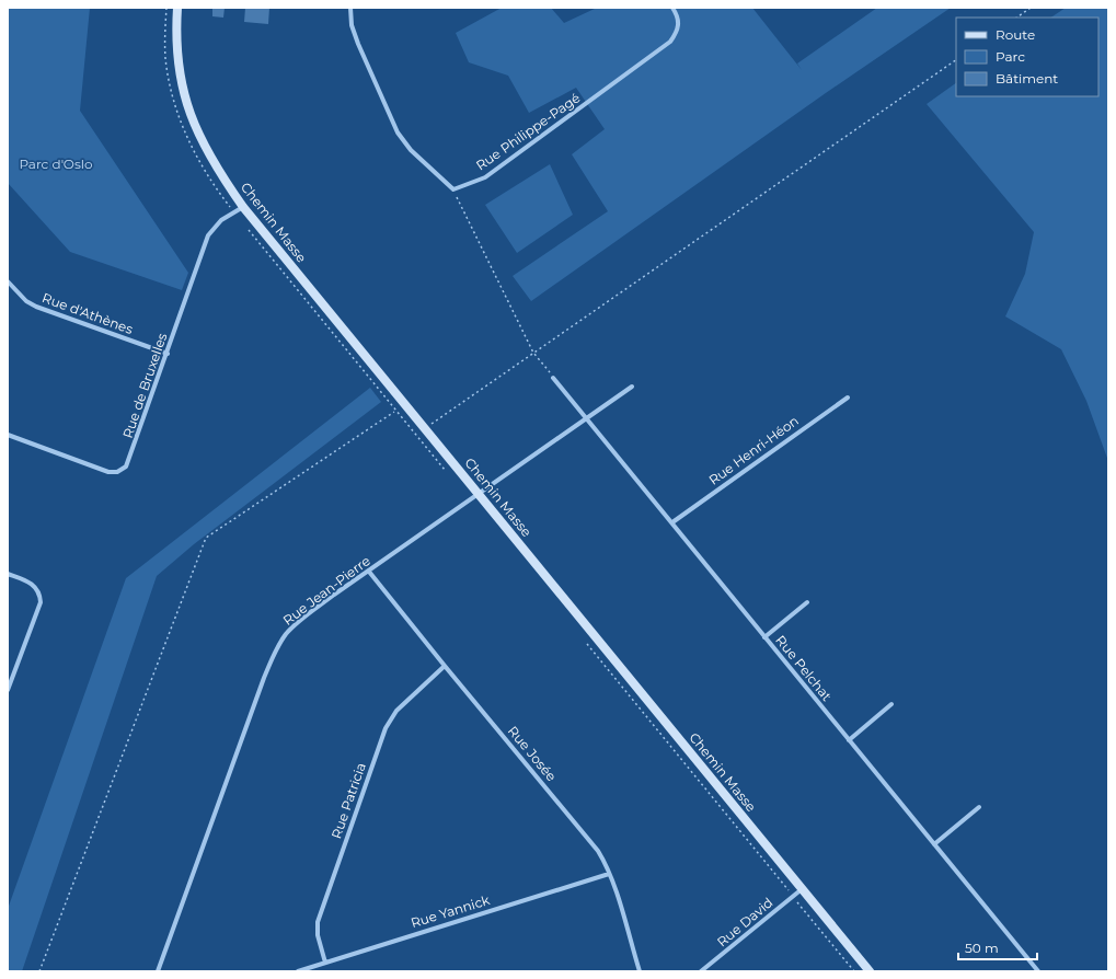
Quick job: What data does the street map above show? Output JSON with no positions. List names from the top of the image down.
{
  "streets": {
    "street": [
      "Rue Philippe-Pagé",
      "Chemin Masse",
      "Rue d'Athènes",
      "Rue de Bruxelles",
      "Rue Henri-Héon",
      "Rue Jean-Pierre",
      "Rue Pelchat",
      "Rue Josée",
      "Rue Patricia",
      "Rue Yannick",
      "Rue David"
    ]
  },
  "crossings": [
    ["Chemin Masse", "Rue de Bruxelles"],
    ["Chemin Masse", "Rue Jean-Pierre"],
    ["Chemin Masse", "Rue David"],
    ["Rue d'Athènes", "Rue de Bruxelles"],
    ["Rue Henri-Héon", "Rue Pelchat"],
    ["Rue Jean-Pierre", "Rue Pelchat"],
    ["Rue Jean-Pierre", "Rue Josée"],
    ["Rue Josée", "Rue Patricia"],
    ["Rue Josée", "Rue Yannick"],
    ["Rue Patricia", "Rue Yannick"]
  ],
  "parks": ["Parc d'Oslo"],
  "legend": ["Route", "Parc", "Bâtiment"],
  "scale_bar": "50 m"
}
